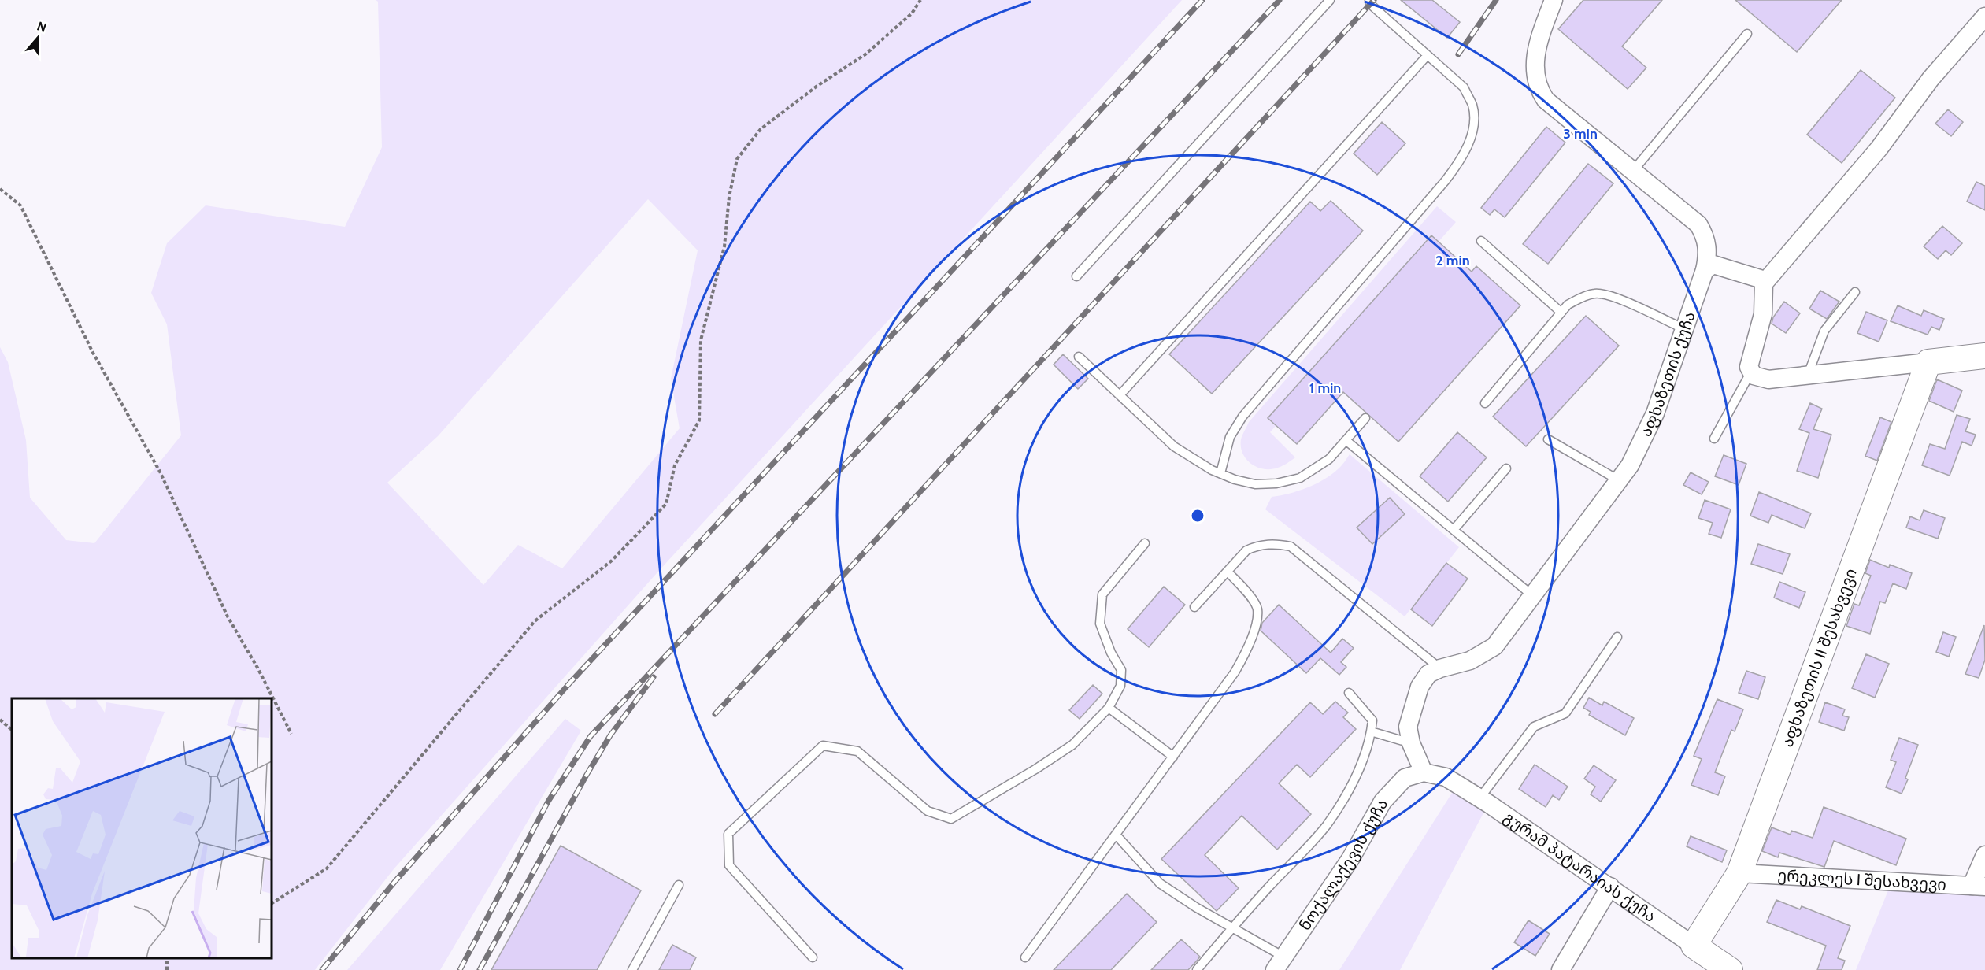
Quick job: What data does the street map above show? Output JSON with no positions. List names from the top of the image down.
{
  "streets": {
    "street": [
      "აფხაზეთის ქუჩა",
      "აფხაზეთის II შესახვევი",
      "ნოქალაქევის ქუჩა",
      "გურამ პატარაიას ქუჩა",
      "ერეკლეს I შესახვევი"
    ]
  },
  "crossings": [
    ["აფხაზეთის ქუჩა", "ნოქალაქევის ქუჩა"],
    ["აფხაზეთის ქუჩა", "გურამ პატარაიას ქუჩა"],
    ["აფხაზეთის II შესახვევი", "გურამ პატარაიას ქუჩა"],
    ["აფხაზეთის II შესახვევი", "ერეკლეს I შესახვევი"],
    ["ნოქალაქევის ქუჩა", "გურამ პატარაიას ქუჩა"]
  ],
  "north": "top",
  "rings": ["3 min", "2 min", "1 min"]
}
